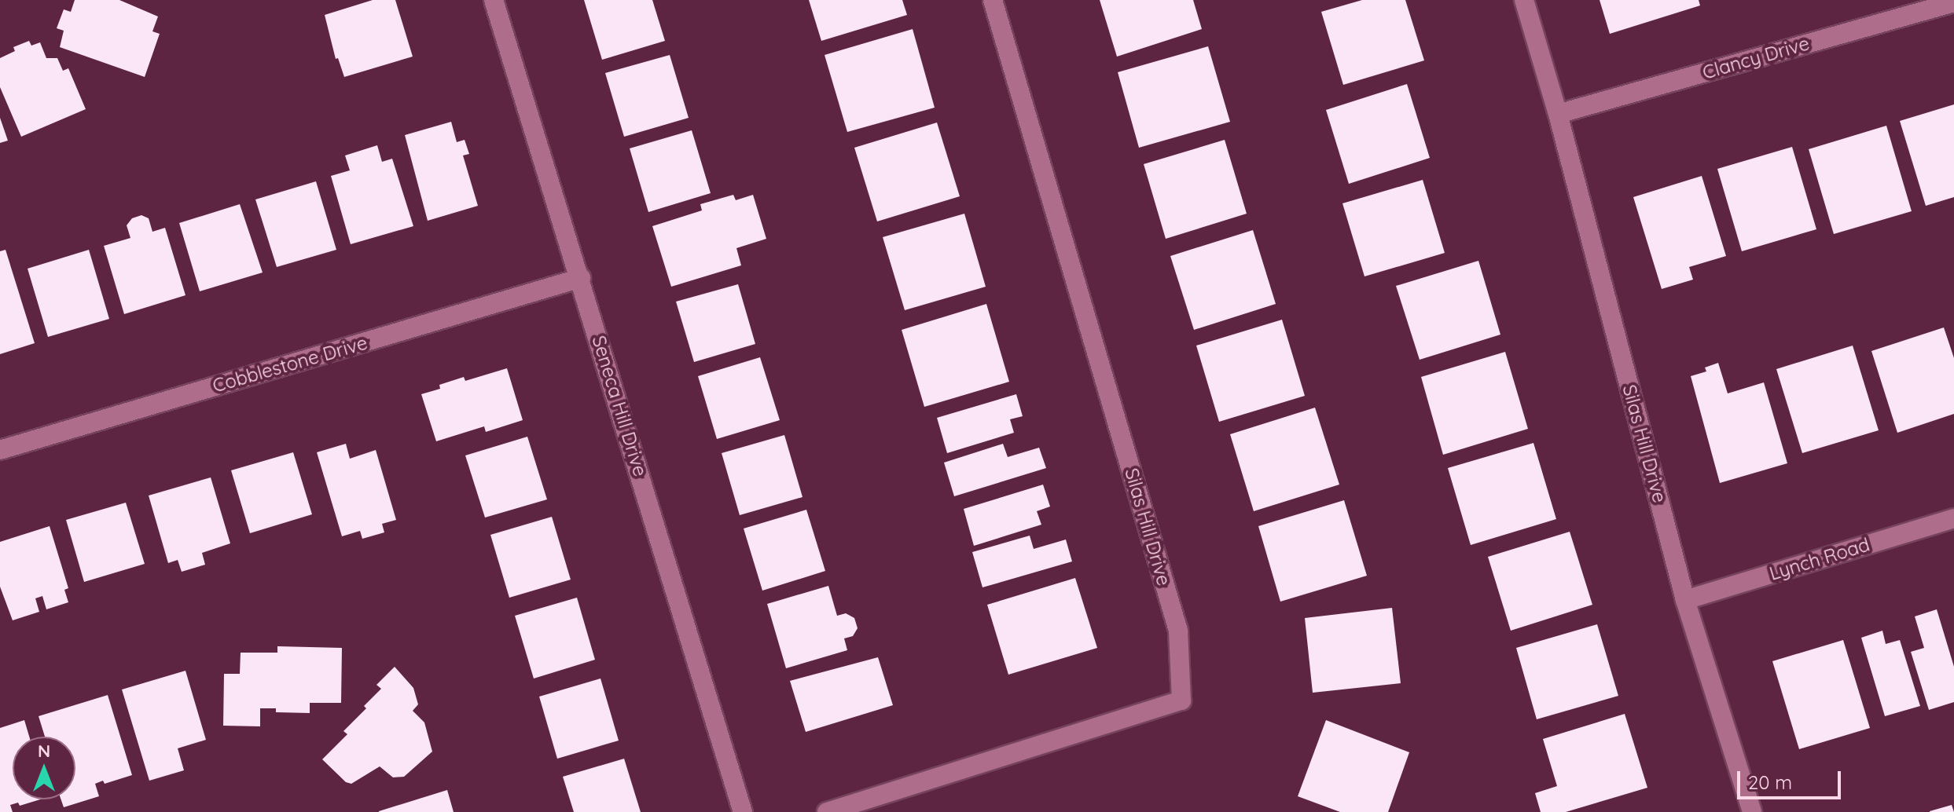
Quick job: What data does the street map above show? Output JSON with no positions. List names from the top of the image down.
{
  "streets": {
    "street": [
      "Clancy Drive",
      "Cobblestone Drive",
      "Seneca Hill Drive",
      "Silas Hill Drive",
      "Lynch Road"
    ]
  },
  "crossings": [
    ["Clancy Drive", "Silas Hill Drive"],
    ["Cobblestone Drive", "Seneca Hill Drive"],
    ["Silas Hill Drive", "Lynch Road"]
  ],
  "scale_bar": "20 m",
  "north": "top"
}
